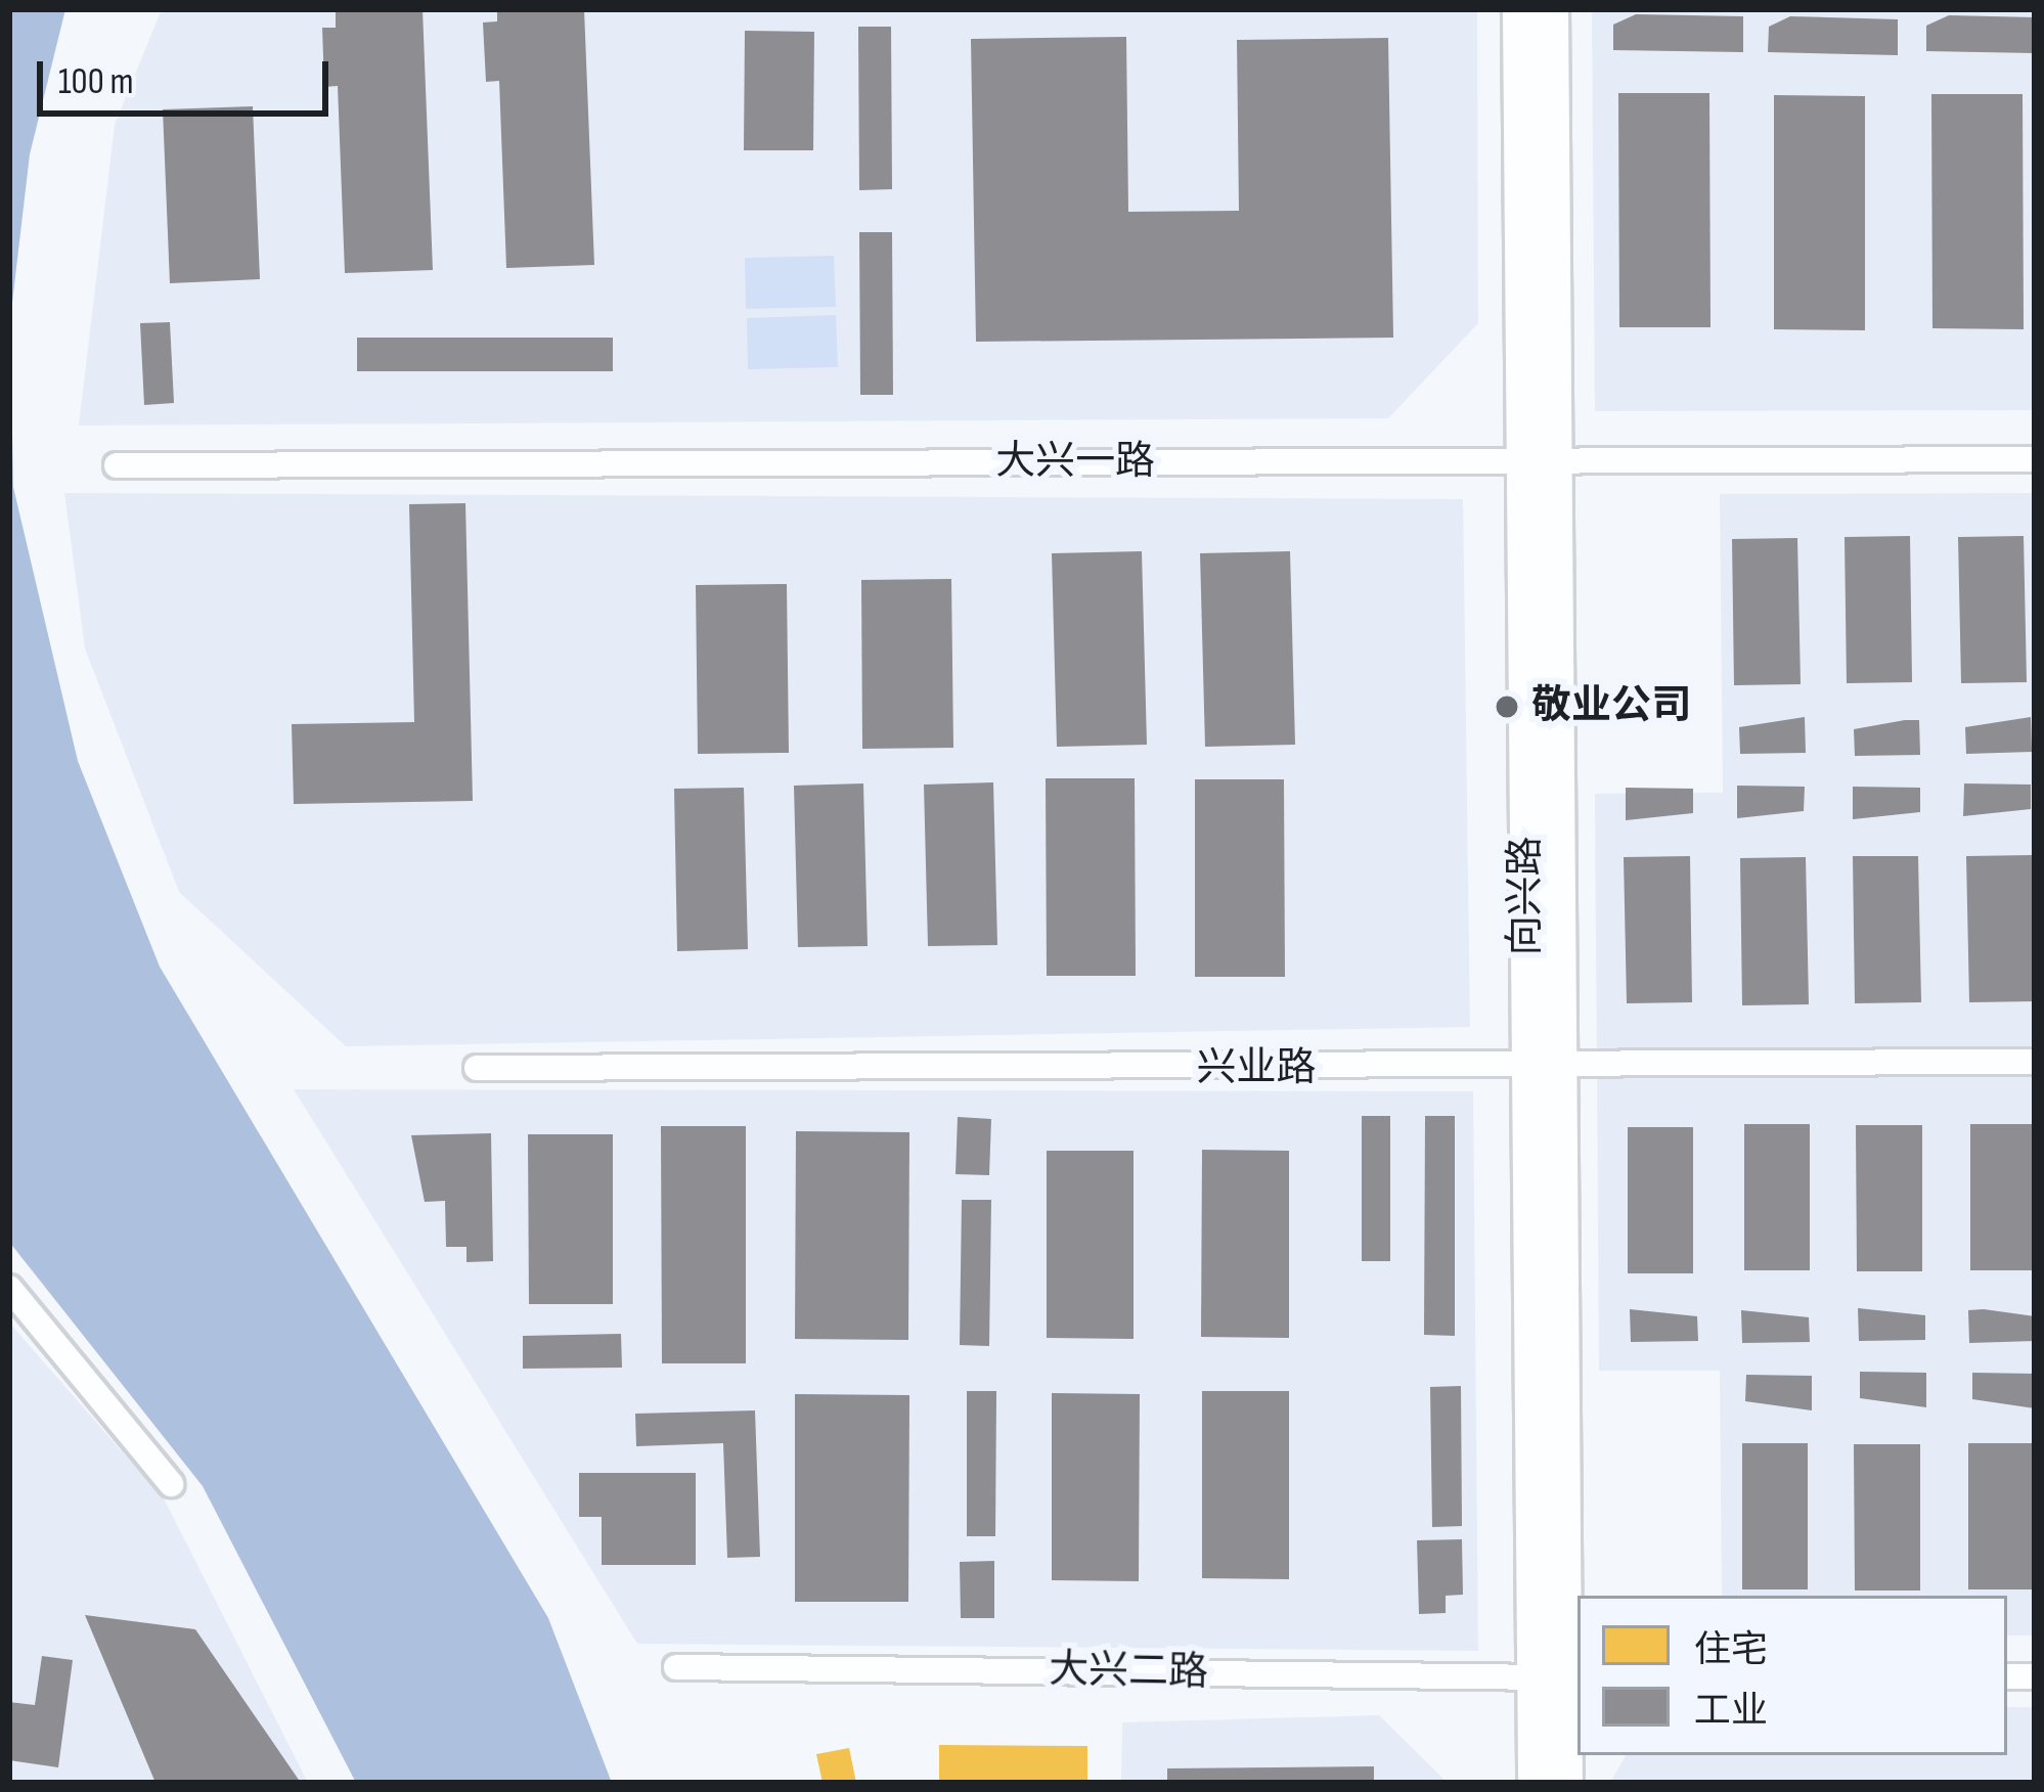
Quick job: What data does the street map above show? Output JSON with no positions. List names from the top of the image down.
{
  "streets": {
    "street": [
      "大兴一路",
      "向兴路",
      "兴业路",
      "大兴二路"
    ]
  },
  "crossings": [
    ["大兴一路", "向兴路"],
    ["向兴路", "兴业路"],
    ["向兴路", "大兴二路"]
  ],
  "places": ["敬业公司"],
  "legend": ["住宅", "工业"],
  "scale_bar": "100 m"
}
